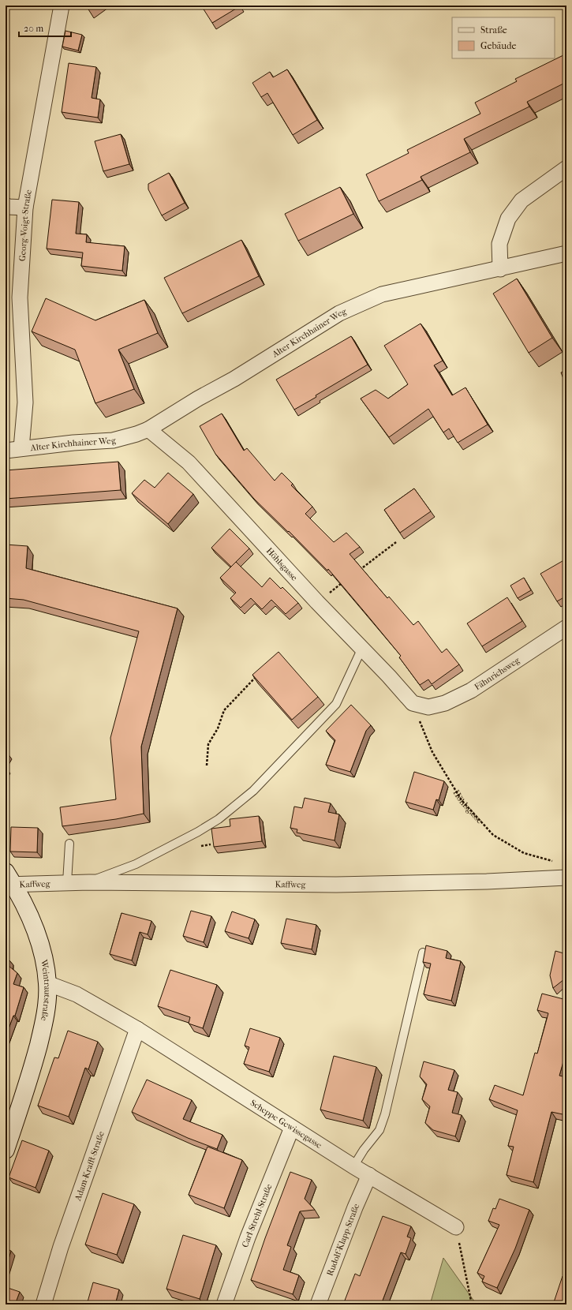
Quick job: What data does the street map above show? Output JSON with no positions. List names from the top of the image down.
{
  "streets": {
    "main road": ["Weintrautstraße"],
    "street": [
      "Georg-Voigt-Straße",
      "Alter Kirchhainer Weg",
      "Höhlsgasse",
      "Fähnrichsweg",
      "Kaffweg",
      "Scheppe Gewissegasse",
      "Adam-Krafft-Straße",
      "Carl-Strehl-Straße",
      "Rudolf-Klapp-Straße"
    ]
  },
  "crossings": [
    ["Georg-Voigt-Straße", "Alter Kirchhainer Weg"],
    ["Alter Kirchhainer Weg", "Höhlsgasse"],
    ["Höhlsgasse", "Fähnrichsweg"],
    ["Kaffweg", "Weintrautstraße"],
    ["Weintrautstraße", "Scheppe Gewissegasse"],
    ["Scheppe Gewissegasse", "Adam-Krafft-Straße"],
    ["Scheppe Gewissegasse", "Carl-Strehl-Straße"],
    ["Scheppe Gewissegasse", "Rudolf-Klapp-Straße"]
  ],
  "legend": ["Straße", "Gebäude"],
  "scale_bar": "20 m"
}
